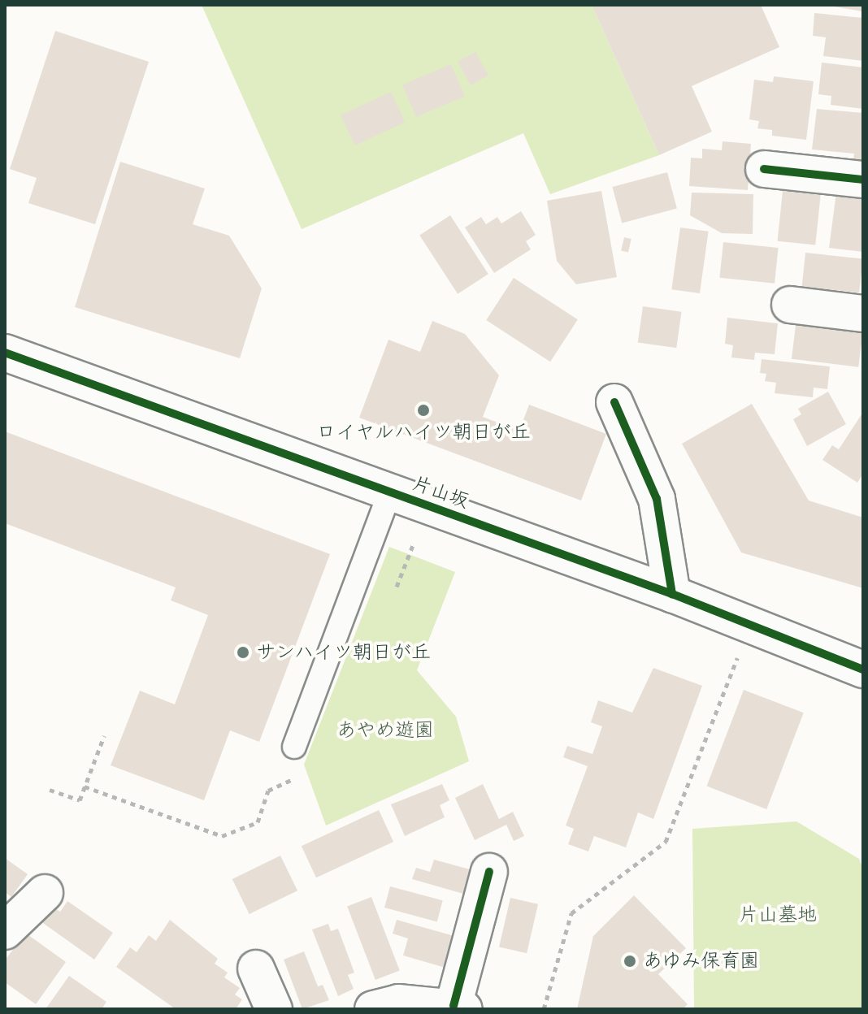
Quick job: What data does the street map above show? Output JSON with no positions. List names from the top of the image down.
{
  "streets": {
    "street": ["片山坂"]
  },
  "parks": ["あやめ遊園", "片山墓地"],
  "places": ["ロイヤルハイツ朝日が丘", "サンハイツ朝日が丘", "あゆみ保育園"]
}
